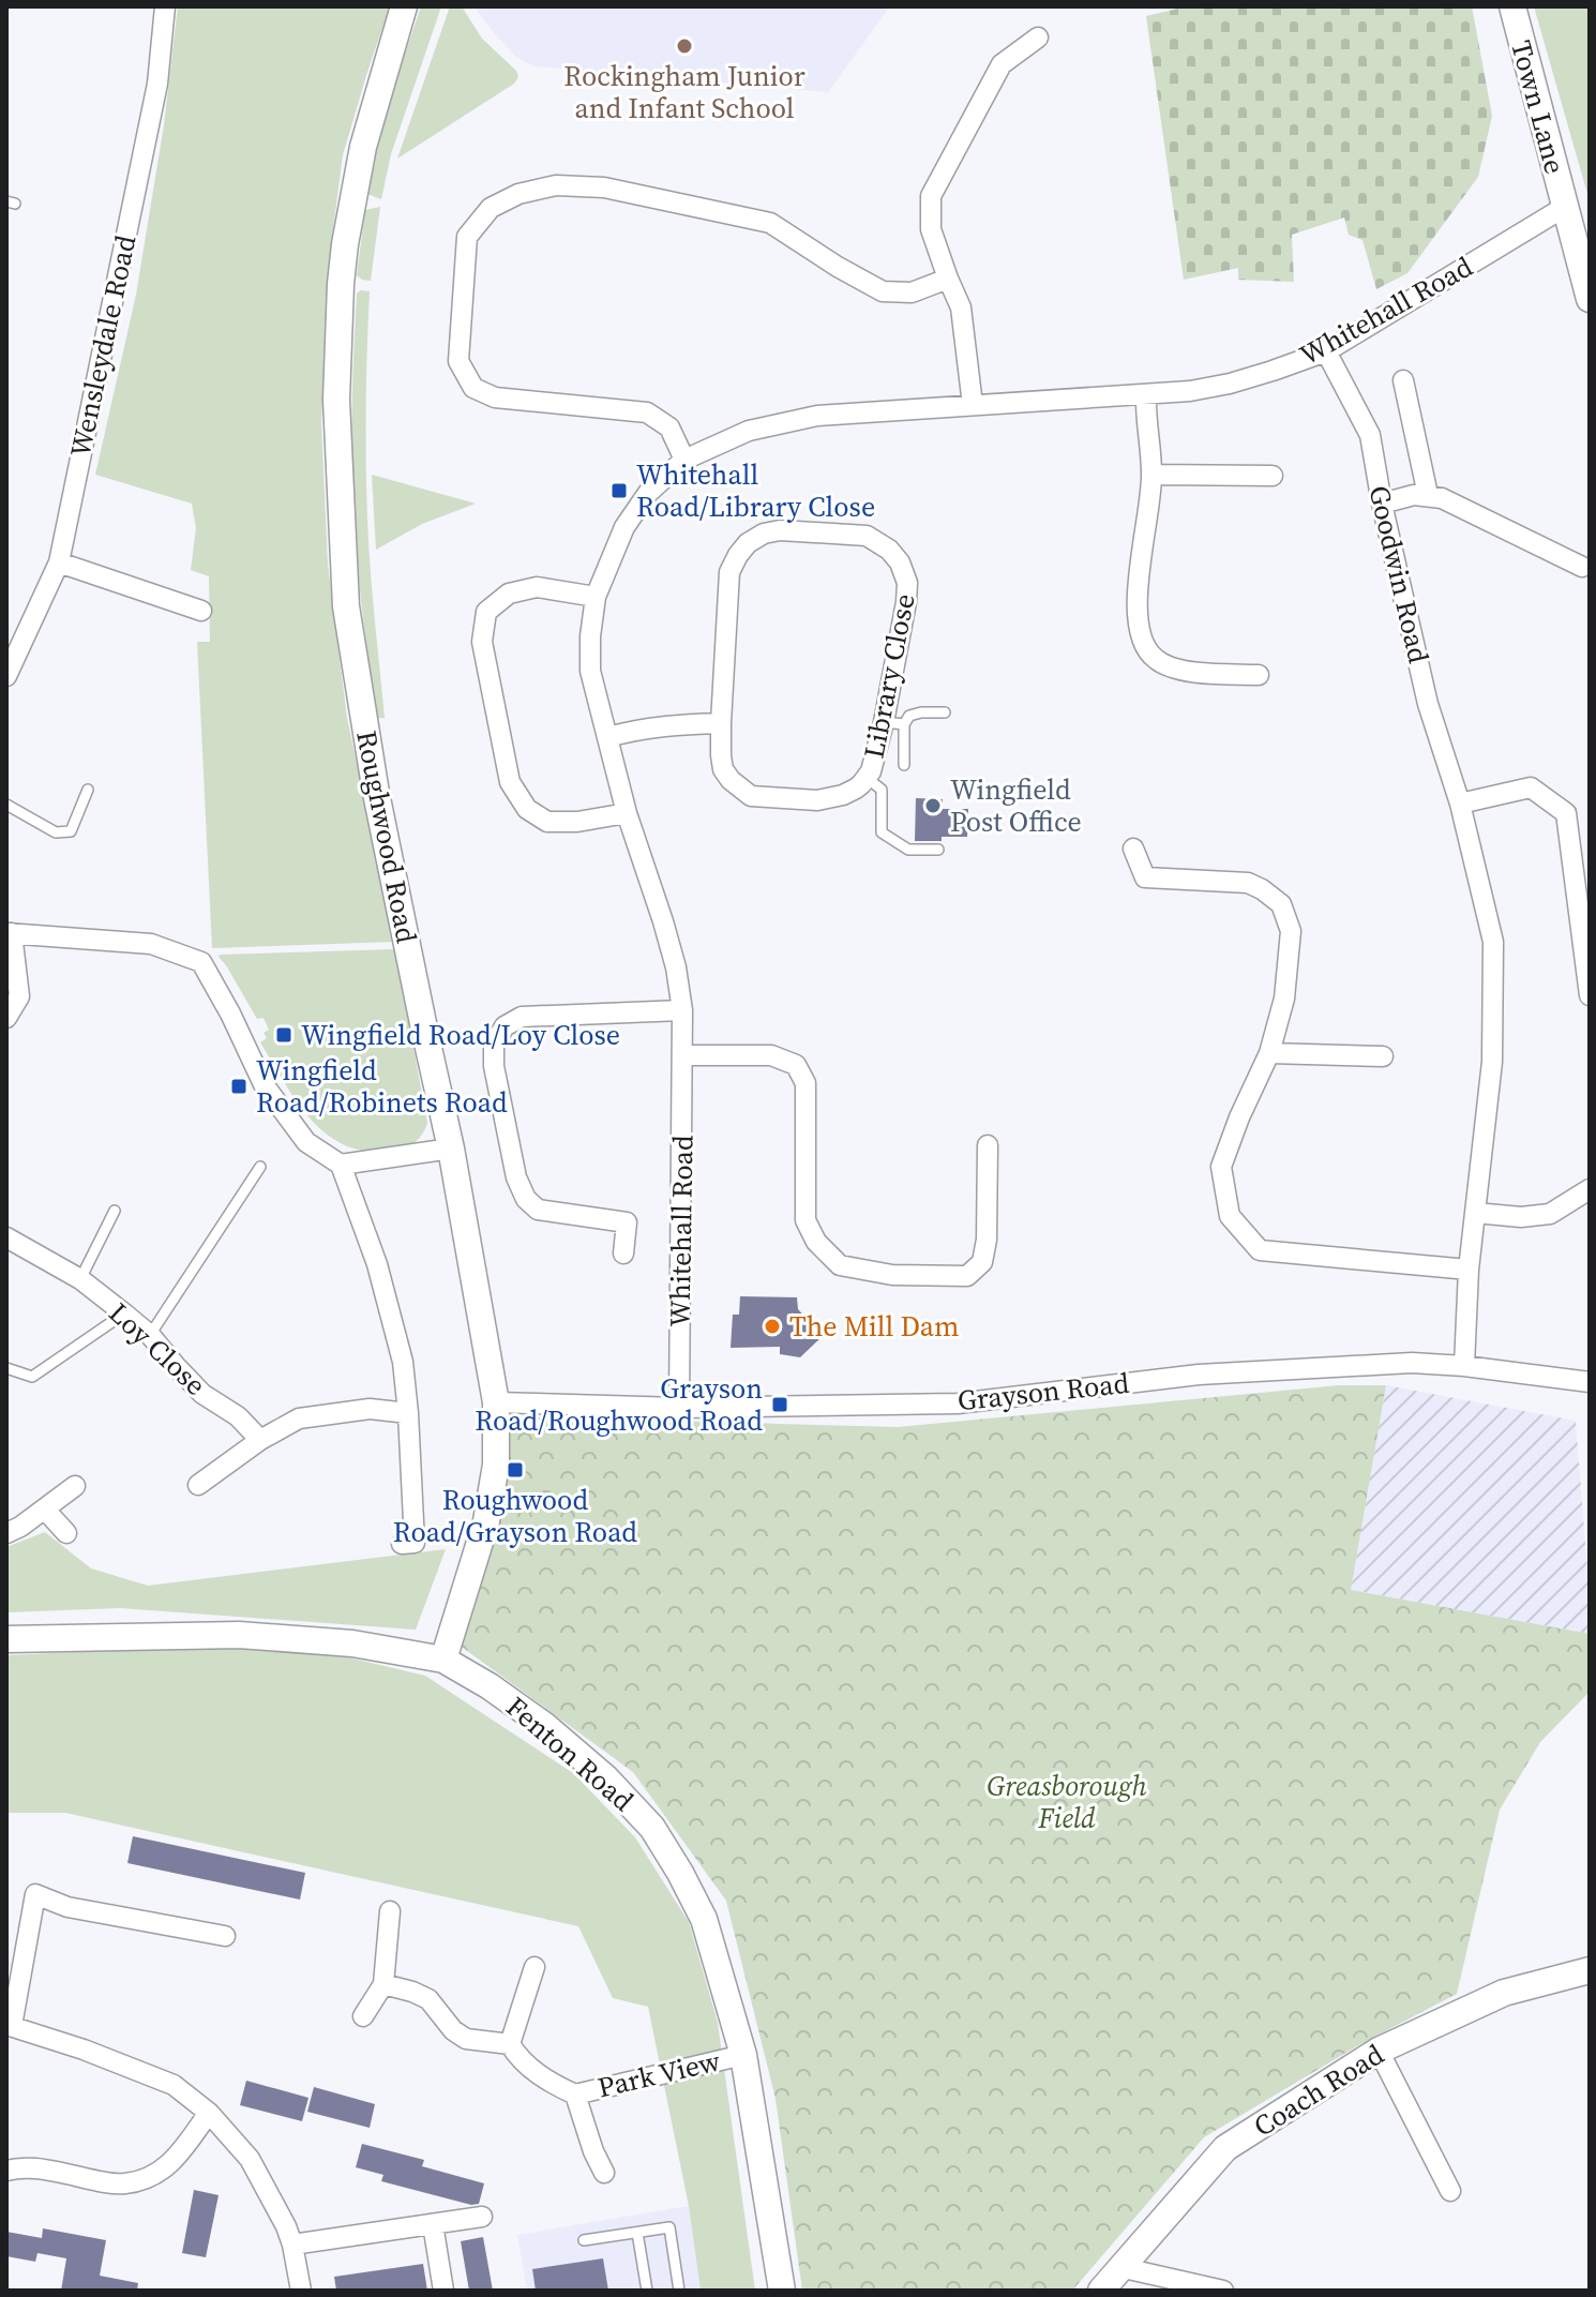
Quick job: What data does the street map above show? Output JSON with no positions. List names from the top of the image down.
{
  "streets": {
    "street": [
      "Town Lane",
      "Whitehall Road",
      "Wensleydale Road",
      "Goodwin Road",
      "Library Close",
      "Roughwood Road",
      "Loy Close",
      "Grayson Road",
      "Fenton Road",
      "Park View",
      "Coach Road"
    ]
  },
  "crossings": [
    ["Town Lane", "Whitehall Road"],
    ["Whitehall Road", "Goodwin Road"],
    ["Whitehall Road", "Grayson Road"],
    ["Goodwin Road", "Grayson Road"],
    ["Roughwood Road", "Grayson Road"],
    ["Roughwood Road", "Fenton Road"],
    ["Fenton Road", "Park View"]
  ],
  "parks": ["Greasborough Field"],
  "places": {
    "other": ["Rockingham Junior and Infant School", "Wingfield Post Office", "The Mill Dam"],
    "transit": [
      "Whitehall Road/Library Close",
      "Wingfield Road/Loy Close",
      "Wingfield Road/Robinets Road",
      "Grayson Road/Roughwood Road",
      "Roughwood Road/Grayson Road"
    ]
  }
}
